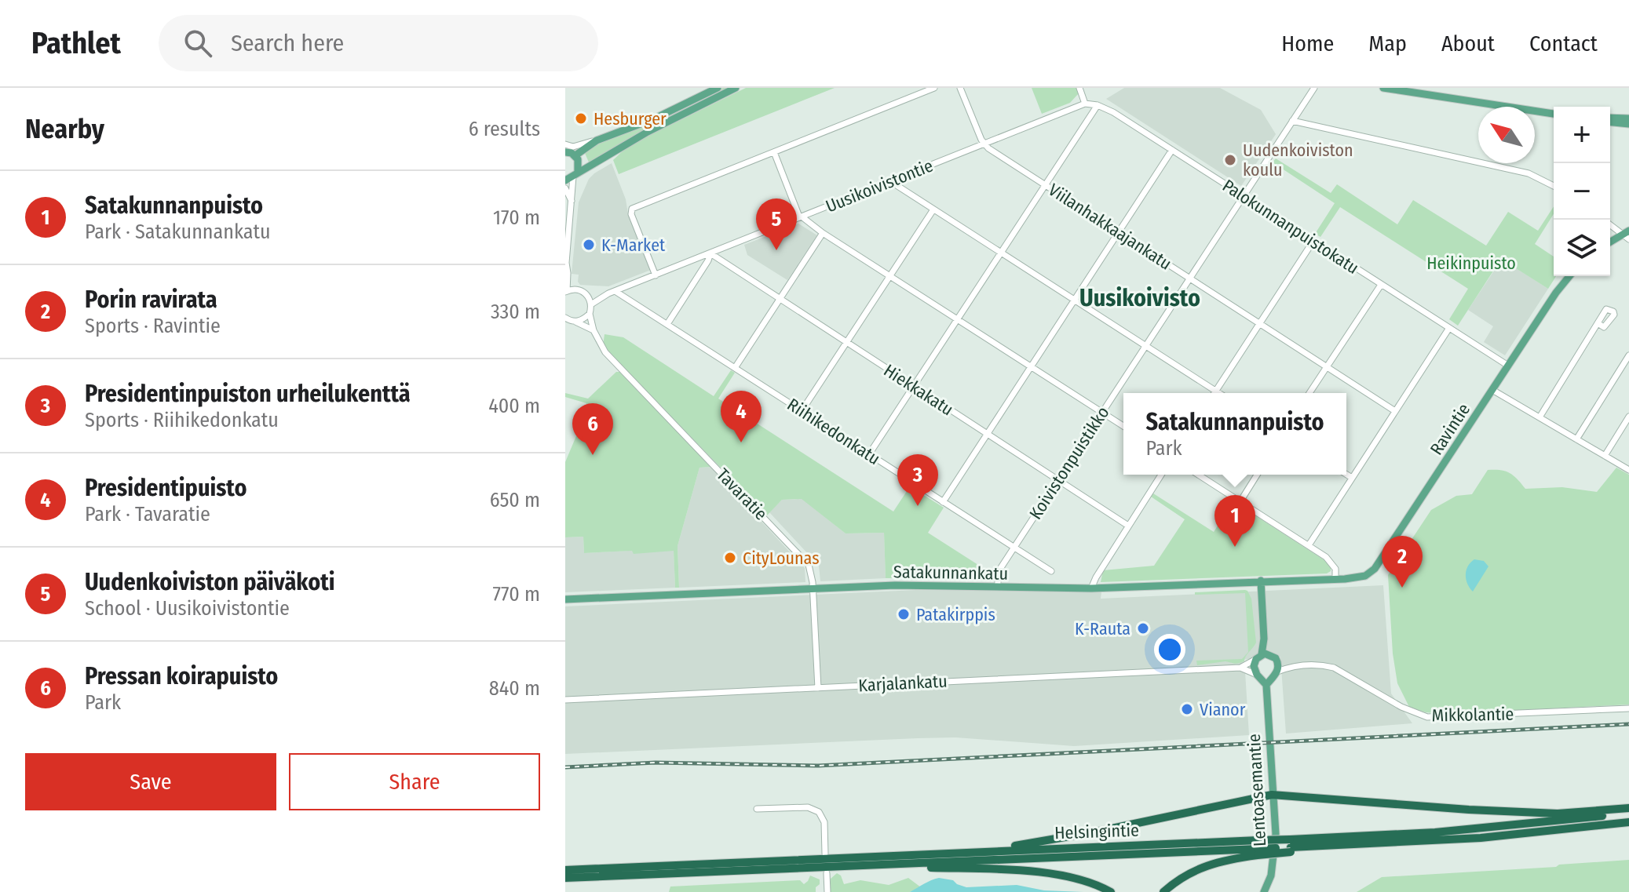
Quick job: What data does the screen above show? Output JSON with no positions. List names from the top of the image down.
{
  "streets": {
    "highway": ["Helsingintie"],
    "main road": ["Ravintie", "Satakunnankatu", "Lentoasemantie"],
    "street": [
      "Uusikoivistontie",
      "Viilanhakkaajankatu",
      "Palokunnanpuistokatu",
      "Hiekkakatu",
      "Riihikedonkatu",
      "Koivistonpuistikko",
      "Tavaratie",
      "Karjalankatu",
      "Mikkolantie"
    ]
  },
  "crossings": [
    ["Uusikoivistontie", "Viilanhakkaajankatu"],
    ["Uusikoivistontie", "Palokunnanpuistokatu"],
    ["Uusikoivistontie", "Hiekkakatu"],
    ["Uusikoivistontie", "Riihikedonkatu"],
    ["Viilanhakkaajankatu", "Koivistonpuistikko"],
    ["Palokunnanpuistokatu", "Ravintie"],
    ["Palokunnanpuistokatu", "Koivistonpuistikko"],
    ["Hiekkakatu", "Koivistonpuistikko"],
    ["Ravintie", "Satakunnankatu"],
    ["Riihikedonkatu", "Koivistonpuistikko"],
    ["Koivistonpuistikko", "Satakunnankatu"],
    ["Tavaratie", "Satakunnankatu"],
    ["Tavaratie", "Karjalankatu"]
  ],
  "districts": ["Uusikoivisto"],
  "parks": ["Heikinpuisto"],
  "places": [
    "Hesburger",
    "Uudenkoiviston koulu",
    "K-Market",
    "CityLounas",
    "Patakirppis",
    "K-Rauta",
    "Vianor"
  ],
  "north": "top left",
  "page": {
    "header": "Pathlet",
    "search": "Search here",
    "nav": [
      "Home",
      "Map",
      "About",
      "Contact"
    ],
    "heading": ["Nearby", "6 results"],
    "map_buttons": ["+", "−"],
    "list": [
      {
        "mark": "1",
        "name": "Satakunnanpuisto",
        "note": "Park · Satakunnankatu",
        "value": "170 m"
      },
      {
        "mark": "2",
        "name": "Porin ravirata",
        "note": "Sports · Ravintie",
        "value": "330 m"
      },
      {
        "mark": "3",
        "name": "Presidentinpuiston urheilukenttä",
        "note": "Sports · Riihikedonkatu",
        "value": "400 m"
      },
      {
        "mark": "4",
        "name": "Presidentipuisto",
        "note": "Park · Tavaratie",
        "value": "650 m"
      },
      {
        "mark": "5",
        "name": "Uudenkoiviston päiväkoti",
        "note": "School · Uusikoivistontie",
        "value": "770 m"
      },
      {
        "mark": "6",
        "name": "Pressan koirapuisto",
        "note": "Park",
        "value": "840 m"
      }
    ],
    "pins": [
      "5",
      "4",
      "6",
      "3",
      "1",
      "2"
    ],
    "popup": ["Satakunnanpuisto", "Park"],
    "buttons": ["Save", "Share"]
  }
}
